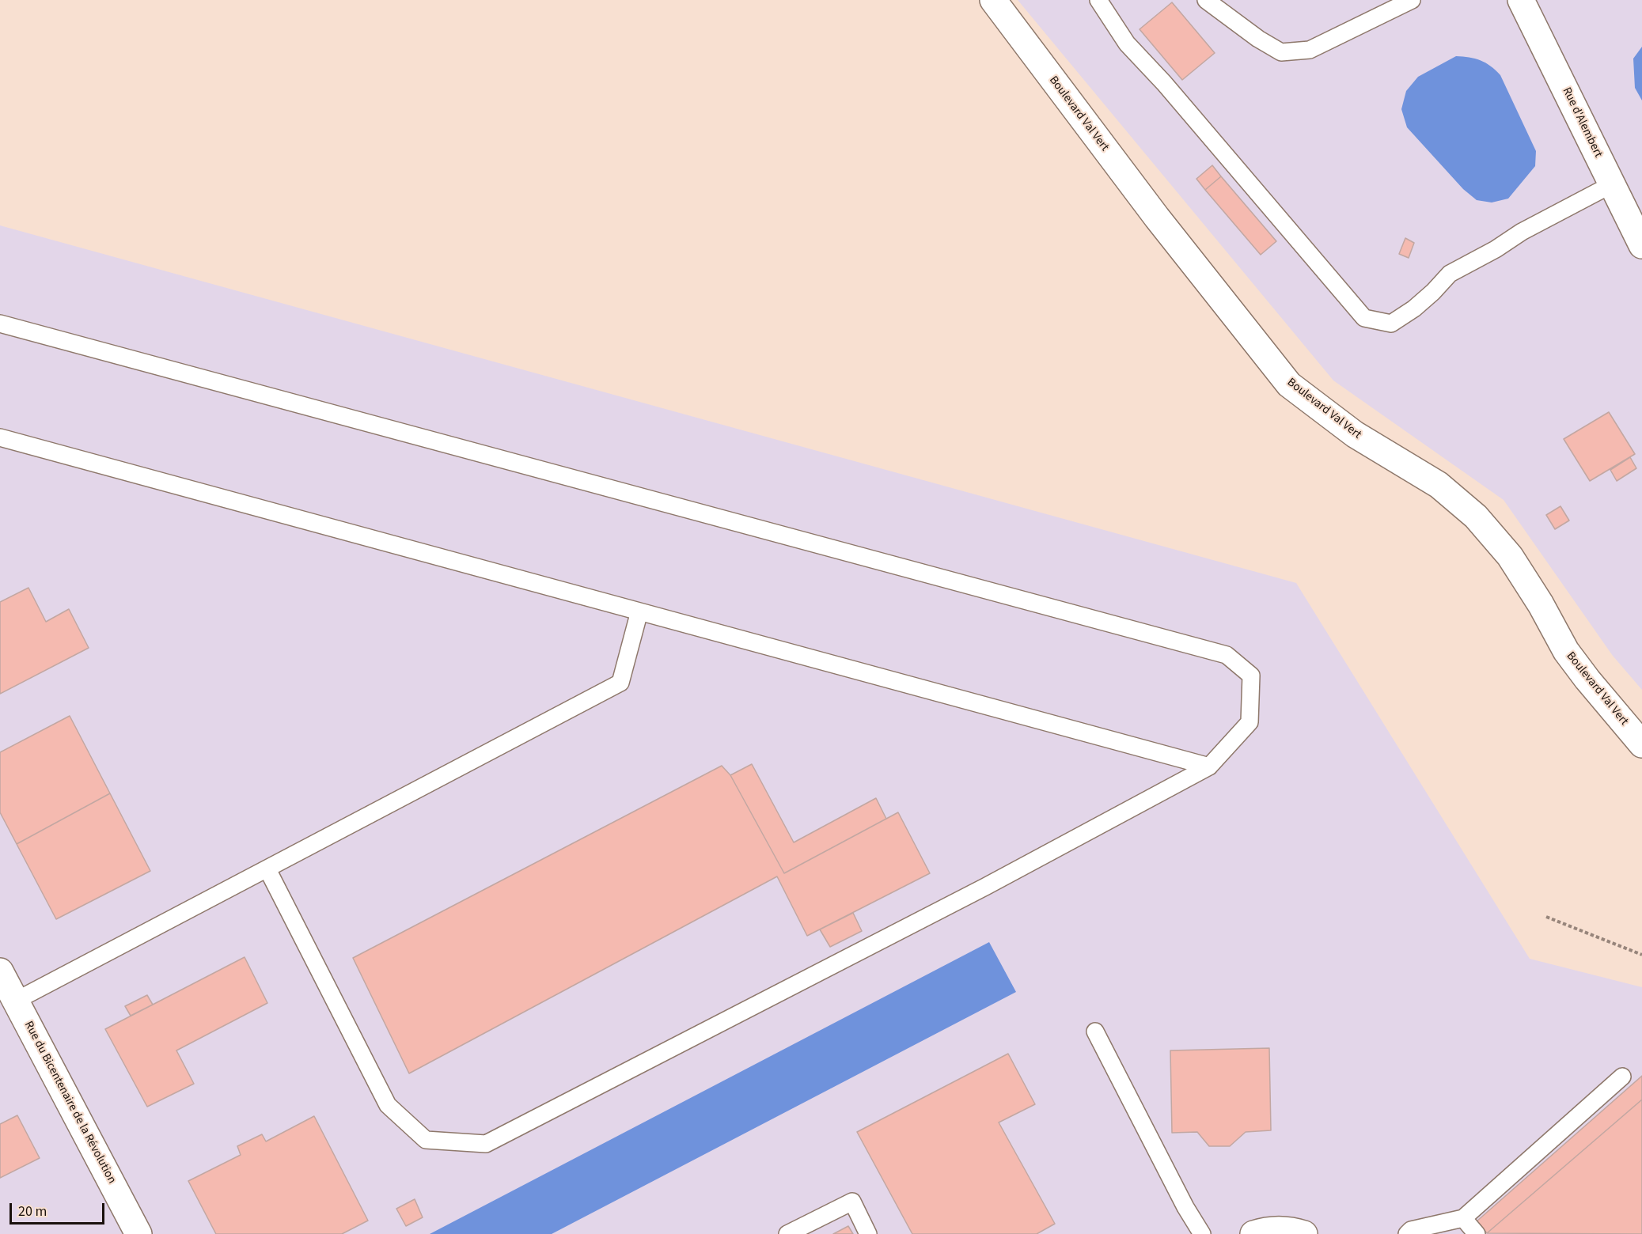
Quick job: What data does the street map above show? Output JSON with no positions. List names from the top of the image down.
{
  "streets": {
    "street": ["Boulevard Val Vert", "Rue d'Alembert", "Rue du Bicentenaire de la Révolution"]
  },
  "scale_bar": "20 m"
}
